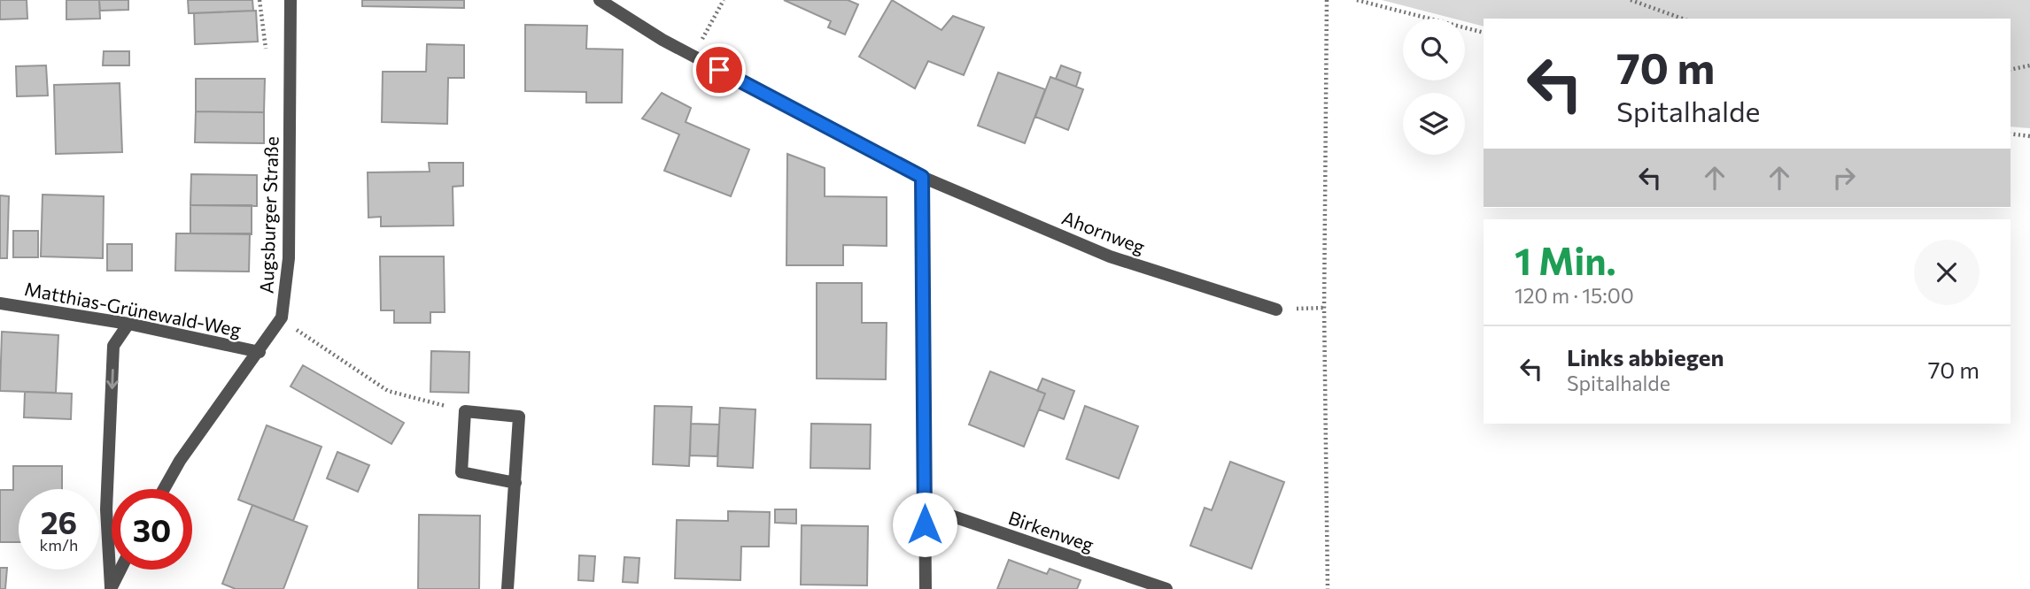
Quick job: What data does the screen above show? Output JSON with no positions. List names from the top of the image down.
{
  "streets": {
    "street": [
      "Augsburger Straße",
      "Ahornweg",
      "Matthias-Grünewald-Weg",
      "Birkenweg"
    ]
  },
  "crossings": [
    ["Augsburger Straße", "Matthias-Grünewald-Weg"]
  ],
  "page": {
    "turn": ["70 m", "Spitalhalde"],
    "heading": ["1 Min.", "120 m · 15:00"],
    "list": [
      {
        "name": "Links abbiegen",
        "note": "Spitalhalde",
        "value": "70 m"
      }
    ],
    "speed": "26 km/h",
    "limit": "30"
  }
}
